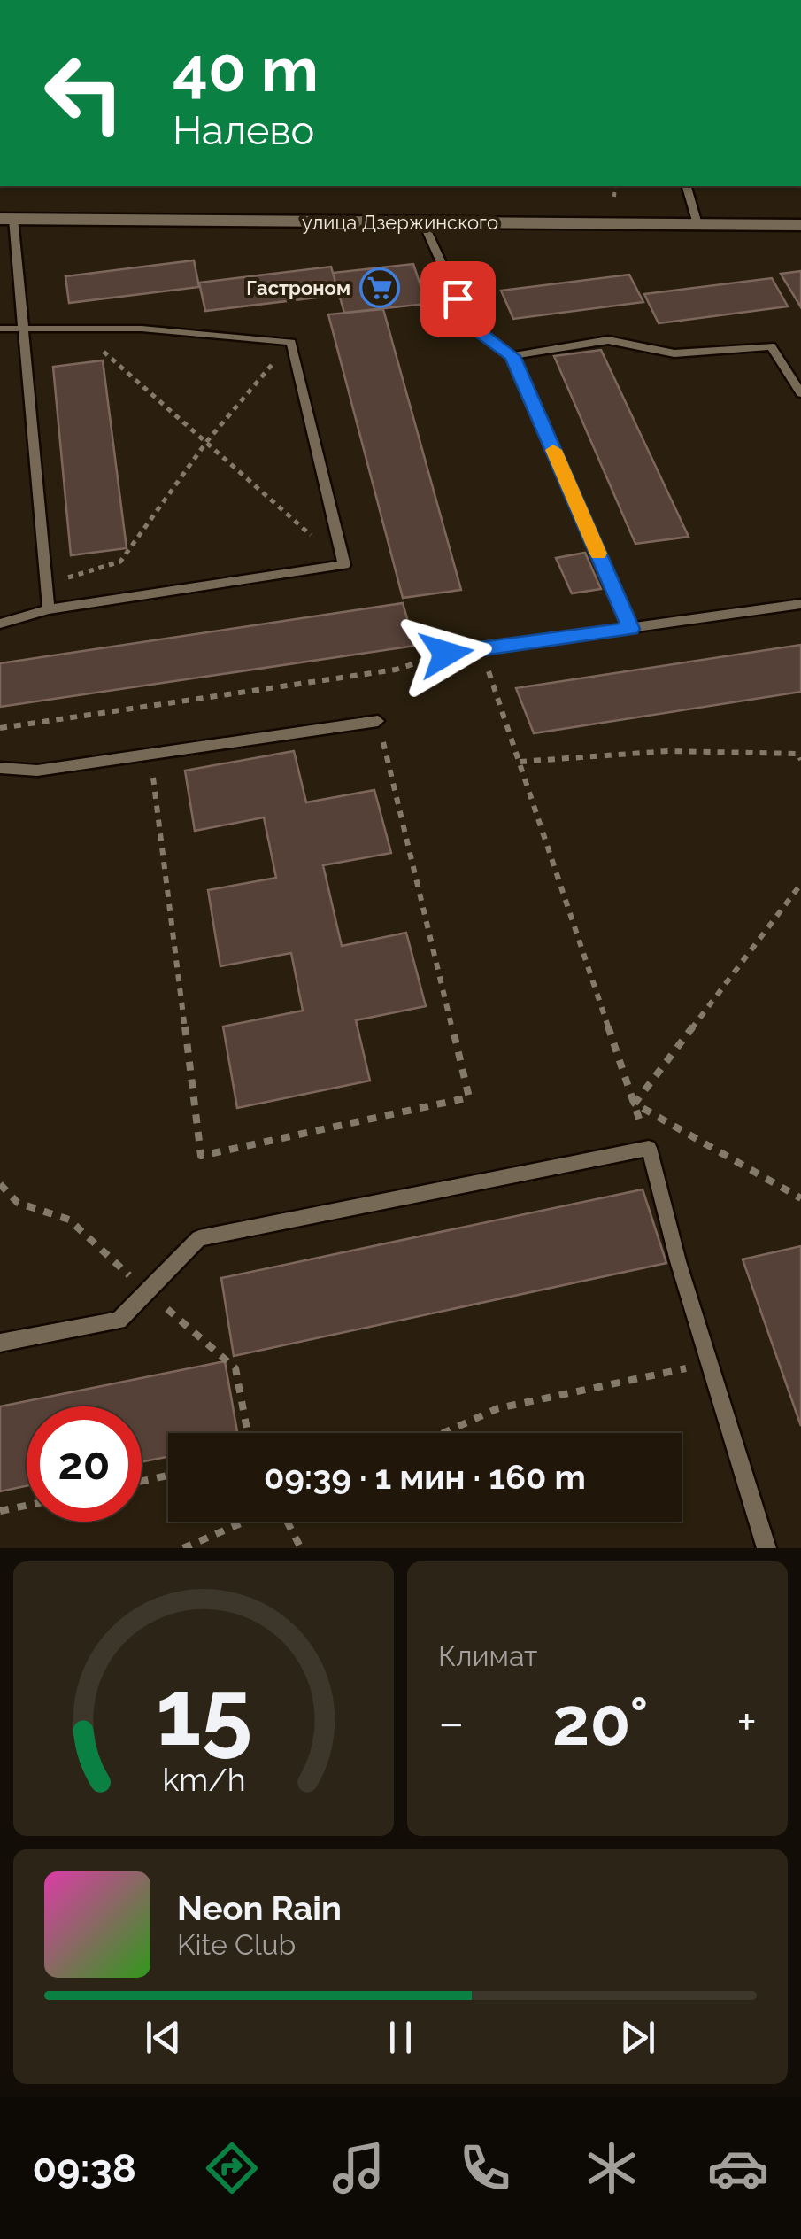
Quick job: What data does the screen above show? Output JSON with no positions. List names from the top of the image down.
{
  "streets": {
    "street": ["улица Дзержинского"]
  },
  "places": {
    "supermarket": ["Гастроном"]
  },
  "page": {
    "turn": ["40 m", "Налево"],
    "limit": "20",
    "trip": "09:39 · 1 мин · 160 m",
    "tile": "Климат",
    "heat": ["−", "20°", "+"],
    "song": ["Neon Rain", "Kite Club"],
    "tabs": "09:38",
    "gauge": ["15", "km/h"]
  }
}
